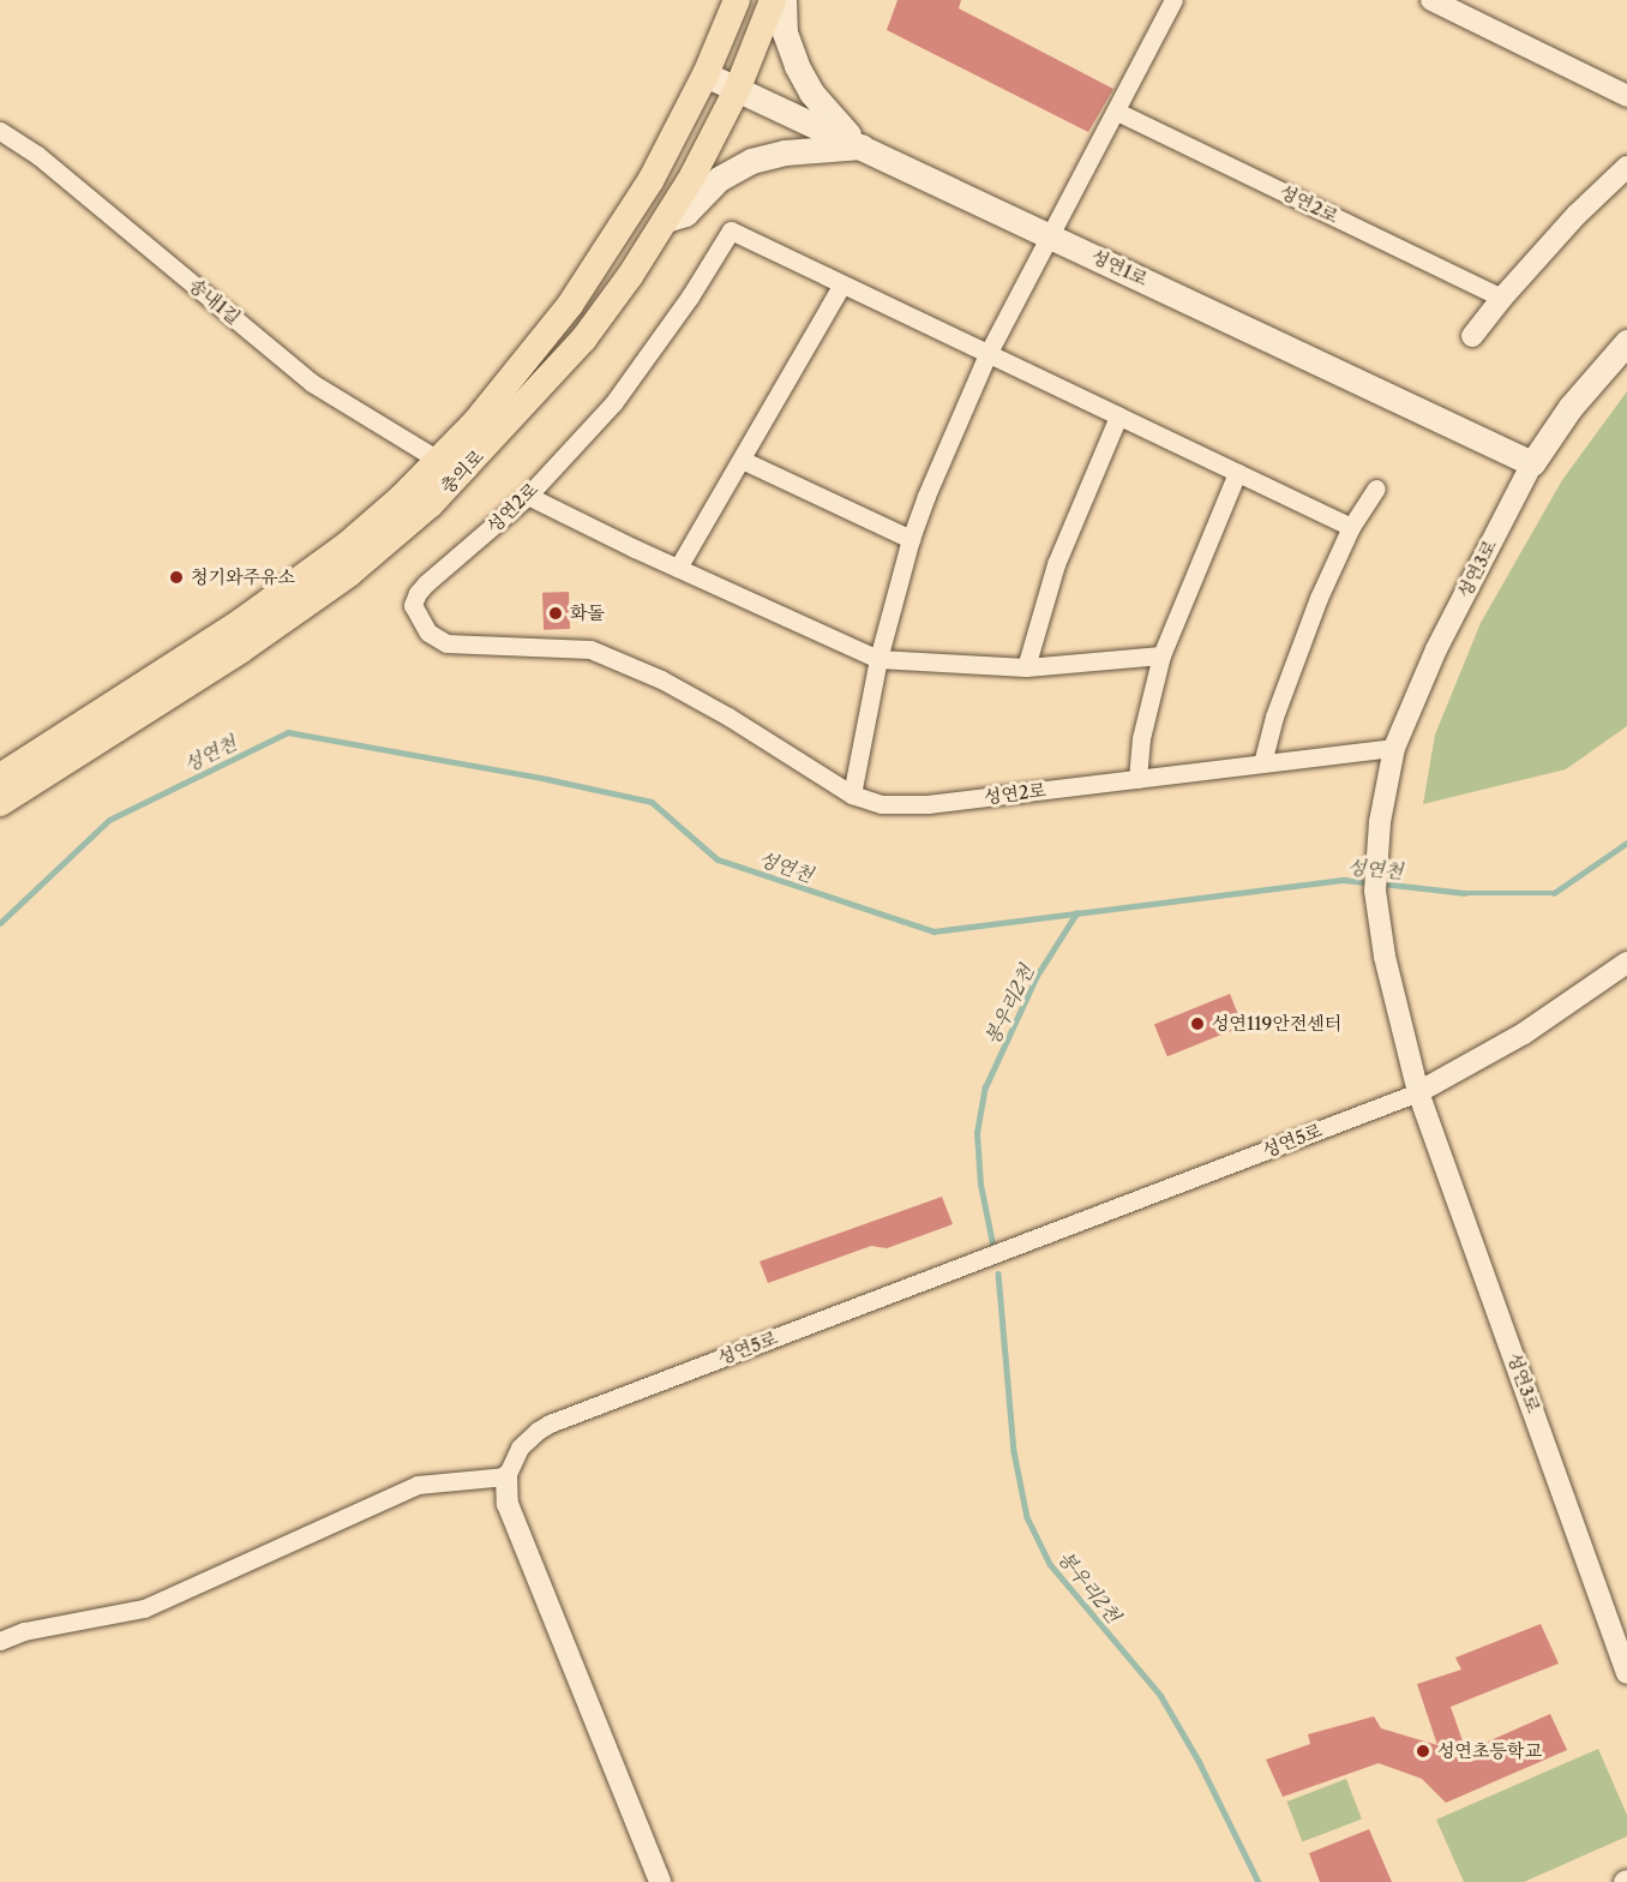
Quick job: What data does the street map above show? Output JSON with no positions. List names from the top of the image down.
{
  "streets": {
    "main road": ["성연1로", "충의로", "성연3로"],
    "street": ["성연2로", "송내1길", "성연5로"]
  },
  "crossings": [
    ["성연2로", "성연3로"],
    ["성연1로", "충의로"],
    ["성연1로", "성연3로"],
    ["송내1길", "충의로"],
    ["성연3로", "성연5로"]
  ],
  "water": ["성연천", "봉우리2천"],
  "places": [
    "청기와주유소",
    "화돌",
    "성연119안전센터",
    "성연초등학교"
  ]
}
